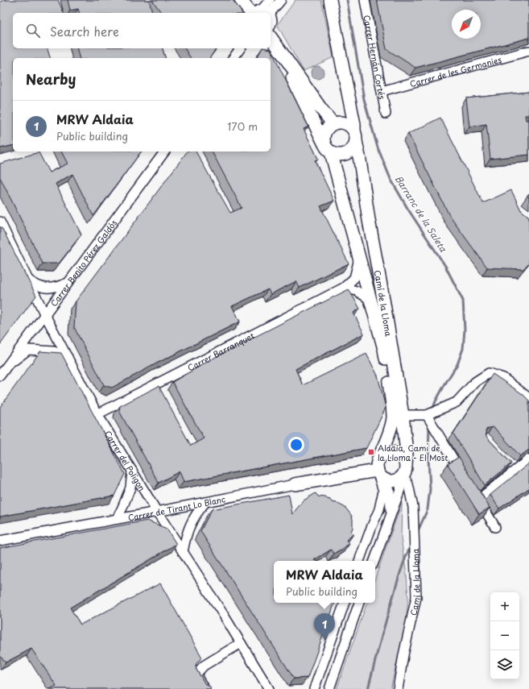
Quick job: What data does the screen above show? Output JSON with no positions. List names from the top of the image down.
{
  "streets": {
    "street": [
      "Carrer Hernán Cortés",
      "Carrer de les Germanies",
      "Carrer Benito Pérez Galdós",
      "Camí de la Lloma",
      "Carrer Barranquet",
      "Carrer del Poligon",
      "Carrer de Tirant Lo Blanc"
    ]
  },
  "crossings": [
    ["Carrer Hernán Cortés", "Carrer de les Germanies"],
    ["Carrer Benito Pérez Galdós", "Carrer del Poligon"],
    ["Camí de la Lloma", "Carrer Barranquet"],
    ["Camí de la Lloma", "Carrer de Tirant Lo Blanc"],
    ["Carrer Barranquet", "Carrer del Poligon"],
    ["Carrer del Poligon", "Carrer de Tirant Lo Blanc"]
  ],
  "water": ["Barranc de la Saleta"],
  "places": {
    "transit": ["Aldaia, Camí de la Lloma - El Most"]
  },
  "north": "bottom left",
  "page": {
    "search": "Search here",
    "heading": "Nearby",
    "list": [
      {
        "mark": "1",
        "name": "MRW Aldaia",
        "note": "Public building",
        "value": "170 m"
      }
    ],
    "popup": ["MRW Aldaia", "Public building"],
    "map_buttons": ["+", "−"],
    "pins": "1"
  }
}
